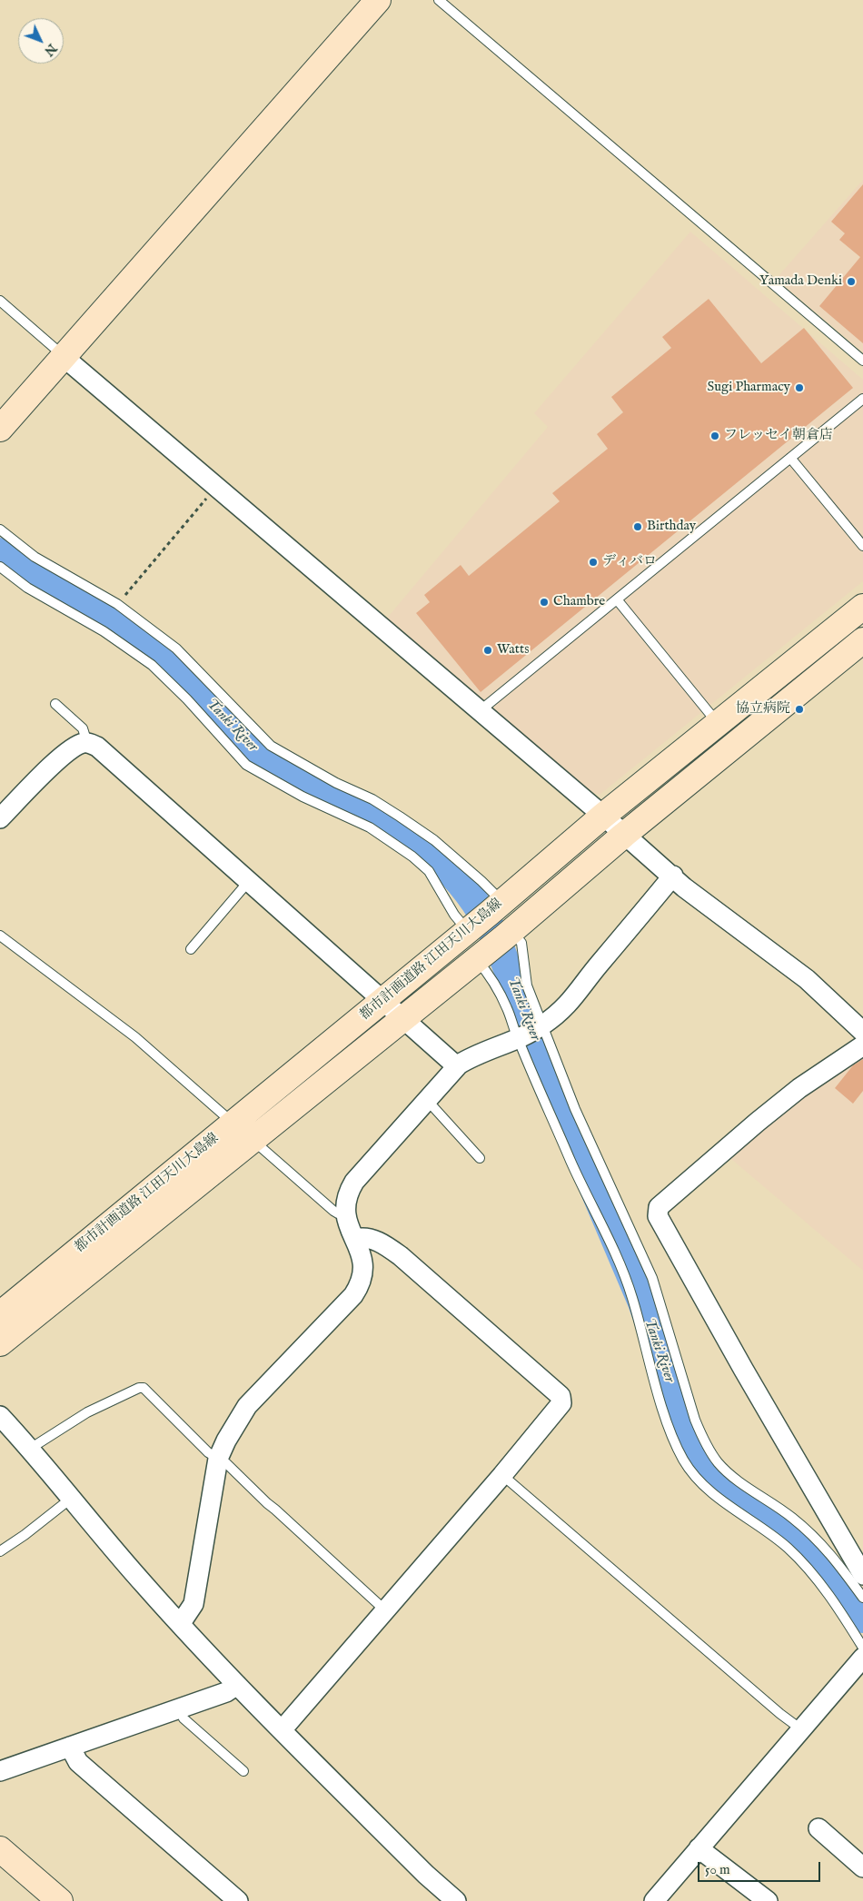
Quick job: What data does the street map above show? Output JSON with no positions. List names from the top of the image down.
{
  "streets": {
    "street": ["都市計画道路 江田天川大島線"]
  },
  "water": ["Tanki River"],
  "places": [
    "Yamada Denki",
    "Sugi Pharmacy",
    "フレッセイ朝倉店",
    "Birthday",
    "ディバロ",
    "Chambre",
    "Watts",
    "協立病院"
  ],
  "scale_bar": "50 m",
  "north": "bottom right"
}
